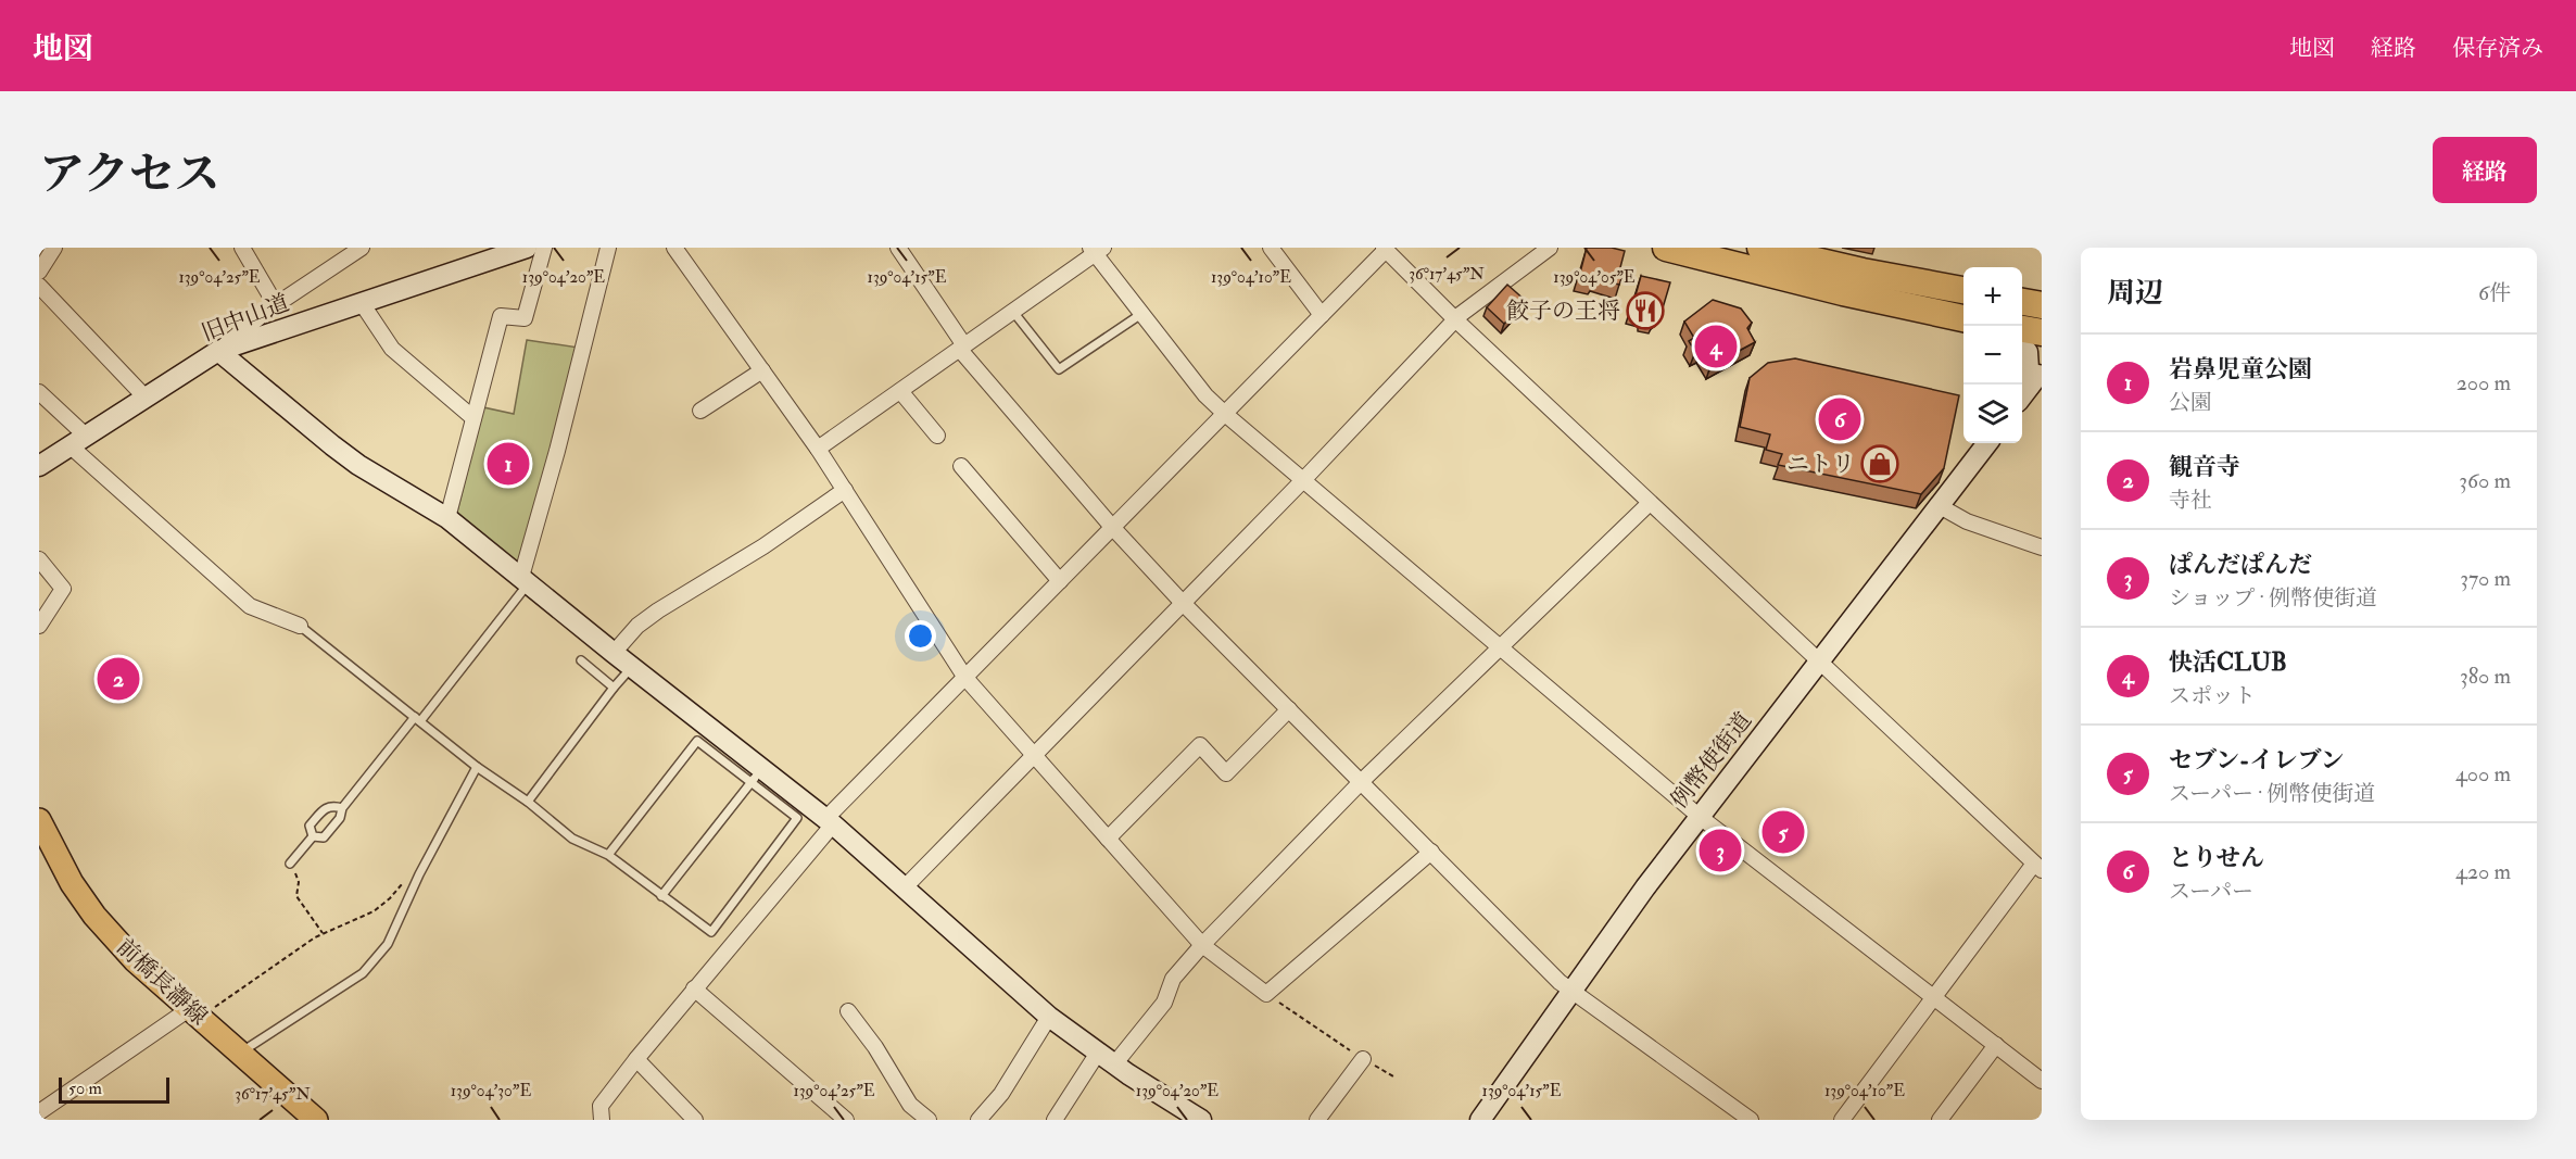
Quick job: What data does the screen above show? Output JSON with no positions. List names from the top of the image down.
{
  "streets": {
    "main road": ["前橋長瀞線"],
    "street": ["旧中山道", "例幣使街道"]
  },
  "places": {
    "restaurant": ["餃子の王将"],
    "shop": ["ニトリ"]
  },
  "scale_bar": "50 m",
  "page": {
    "header": "地図",
    "nav": ["地図", "経路", "保存済み"],
    "title": "アクセス",
    "buttons": "経路",
    "heading": ["周辺", "6件"],
    "map_buttons": ["+", "−"],
    "pins": [
      "4",
      "6",
      "1",
      "2",
      "5",
      "3"
    ],
    "list": [
      {
        "mark": "1",
        "name": "岩鼻児童公園",
        "note": "公園",
        "value": "200 m"
      },
      {
        "mark": "2",
        "name": "観音寺",
        "note": "寺社",
        "value": "360 m"
      },
      {
        "mark": "3",
        "name": "ぱんだぱんだ",
        "note": "ショップ · 例幣使街道",
        "value": "370 m"
      },
      {
        "mark": "4",
        "name": "快活CLUB",
        "note": "スポット",
        "value": "380 m"
      },
      {
        "mark": "5",
        "name": "セブン-イレブン",
        "note": "スーパー · 例幣使街道",
        "value": "400 m"
      },
      {
        "mark": "6",
        "name": "とりせん",
        "note": "スーパー",
        "value": "420 m"
      }
    ],
    "scale": "50 m"
  },
  "coordinates": [
    "36°17'45\"N",
    "139°04'25\"E",
    "139°04'20\"E",
    "139°04'15\"E",
    "139°04'10\"E",
    "139°04'05\"E",
    "139°04'30\"E"
  ]
}
